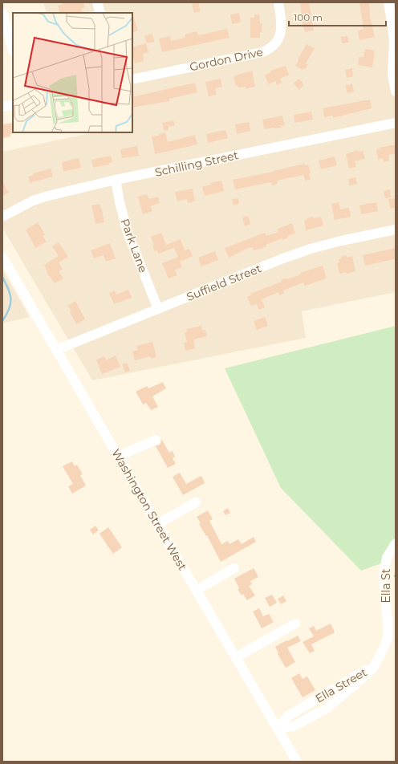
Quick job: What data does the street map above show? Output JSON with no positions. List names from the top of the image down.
{
  "streets": {
    "street": [
      "Gordon Drive",
      "Schilling Street",
      "Park Lane",
      "Suffield Street",
      "Washington Street West",
      "Ella St",
      "Ella Street"
    ]
  },
  "crossings": [
    ["Schilling Street", "Park Lane"],
    ["Park Lane", "Suffield Street"],
    ["Suffield Street", "Washington Street West"],
    ["Washington Street West", "Ella Street"],
    ["Ella St", "Ella Street"]
  ],
  "scale_bar": "100 m"
}
